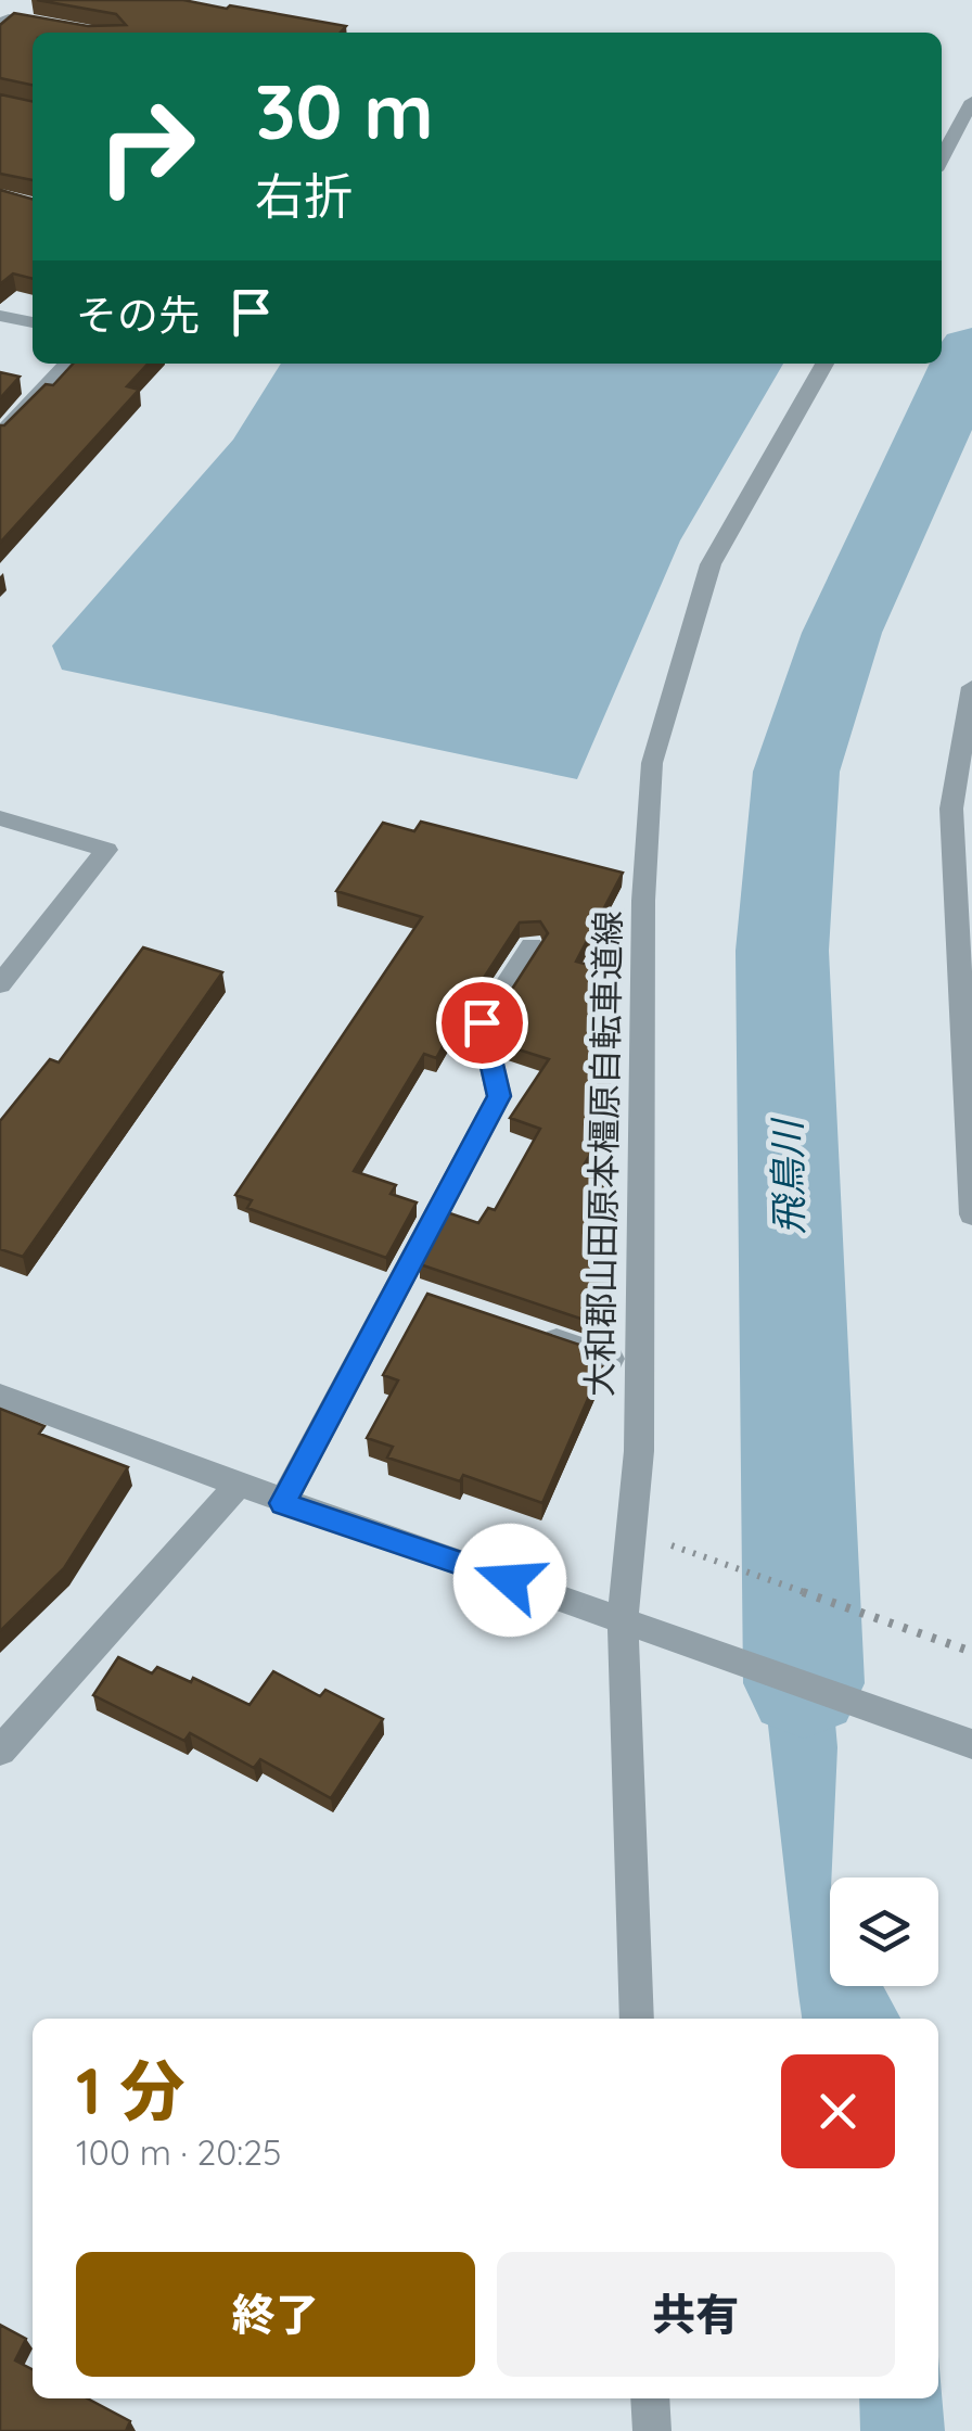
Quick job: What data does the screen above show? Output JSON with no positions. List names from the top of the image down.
{
  "streets": {
    "street": ["大和郡山田原本橿原自転車道線"]
  },
  "water": ["飛鳥川"],
  "page": {
    "turn": ["30 m", "右折"],
    "then": "その先",
    "heading": ["1 分", "100 m · 20:25"],
    "buttons": ["終了", "共有"]
  }
}
